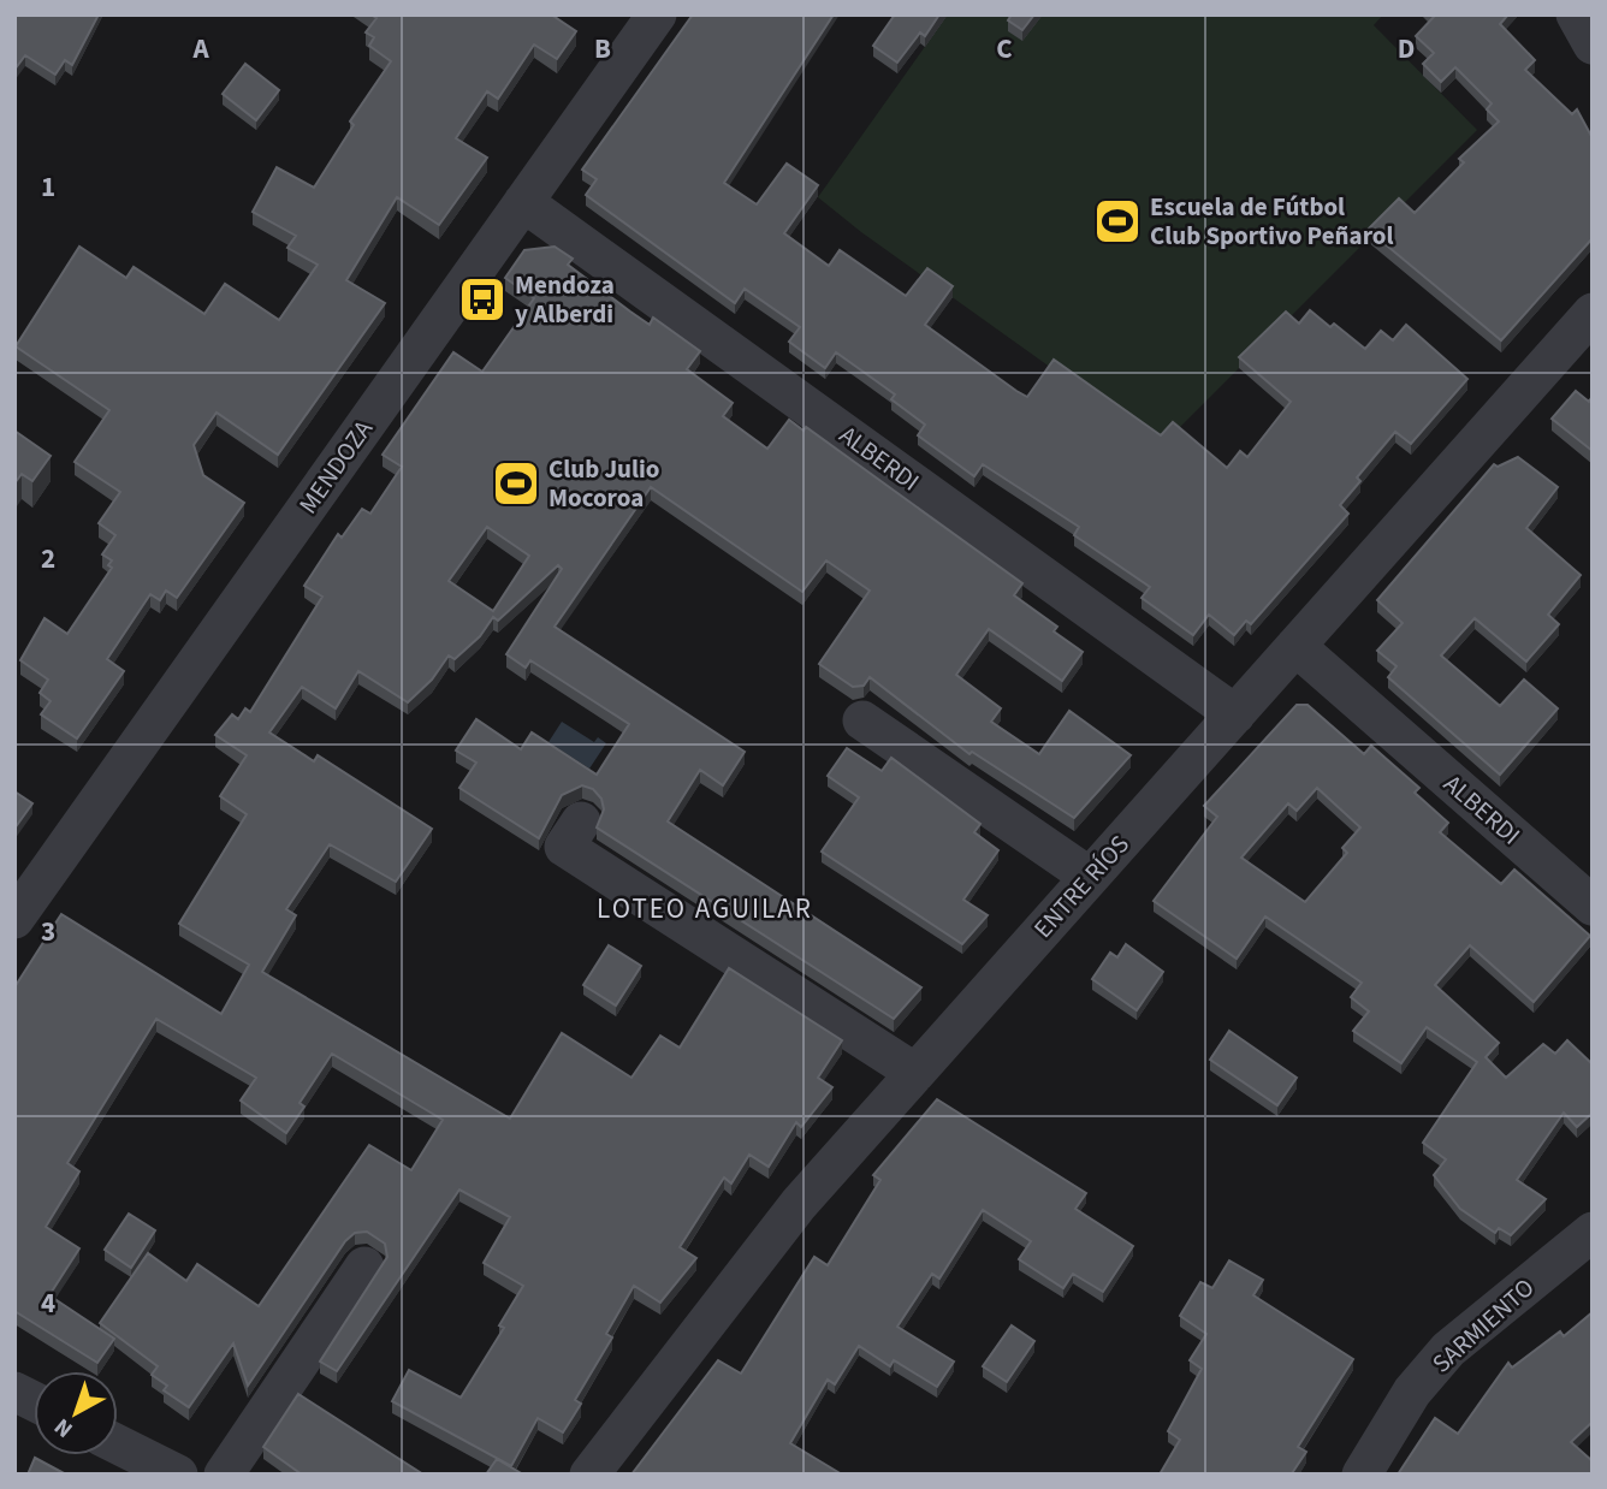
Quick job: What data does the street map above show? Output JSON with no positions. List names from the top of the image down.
{
  "streets": {
    "street": [
      "ALBERDI",
      "MENDOZA",
      "ENTRE RÍOS",
      "SARMIENTO"
    ]
  },
  "crossings": [
    ["ALBERDI", "MENDOZA"],
    ["ALBERDI", "ENTRE RÍOS"]
  ],
  "districts": ["LOTEO AGUILAR"],
  "places": {
    "sports": ["Escuela de Fútbol Club Sportivo Peñarol", "Club Julio Mocoroa"],
    "bus stop": ["Mendoza y Alberdi"]
  },
  "north": "bottom left",
  "grid": {
    "columns": [
      "A",
      "B",
      "C",
      "D"
    ],
    "rows": [
      "1",
      "2",
      "3",
      "4"
    ]
  }
}
